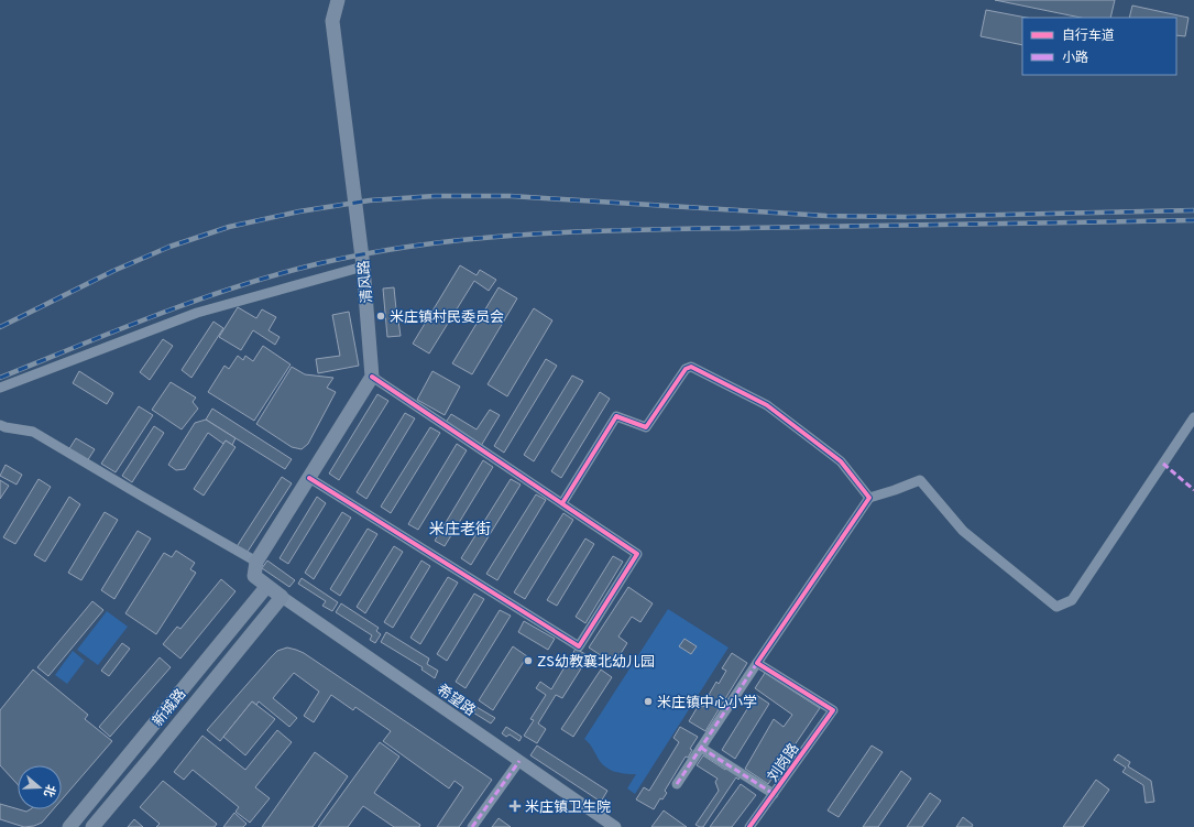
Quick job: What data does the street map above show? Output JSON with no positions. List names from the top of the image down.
{
  "streets": {
    "main road": ["清风路", "新城路"],
    "street": ["希望路", "刘岗路"]
  },
  "crossings": [
    ["希望路", "新城路"]
  ],
  "districts": ["米庄老街"],
  "places": {
    "other": ["米庄镇村民委员会", "ZS幼教襄北幼儿园", "米庄镇中心小学"],
    "health": ["米庄镇卫生院"]
  },
  "legend": ["自行车道", "小路"],
  "north": "right"
}
